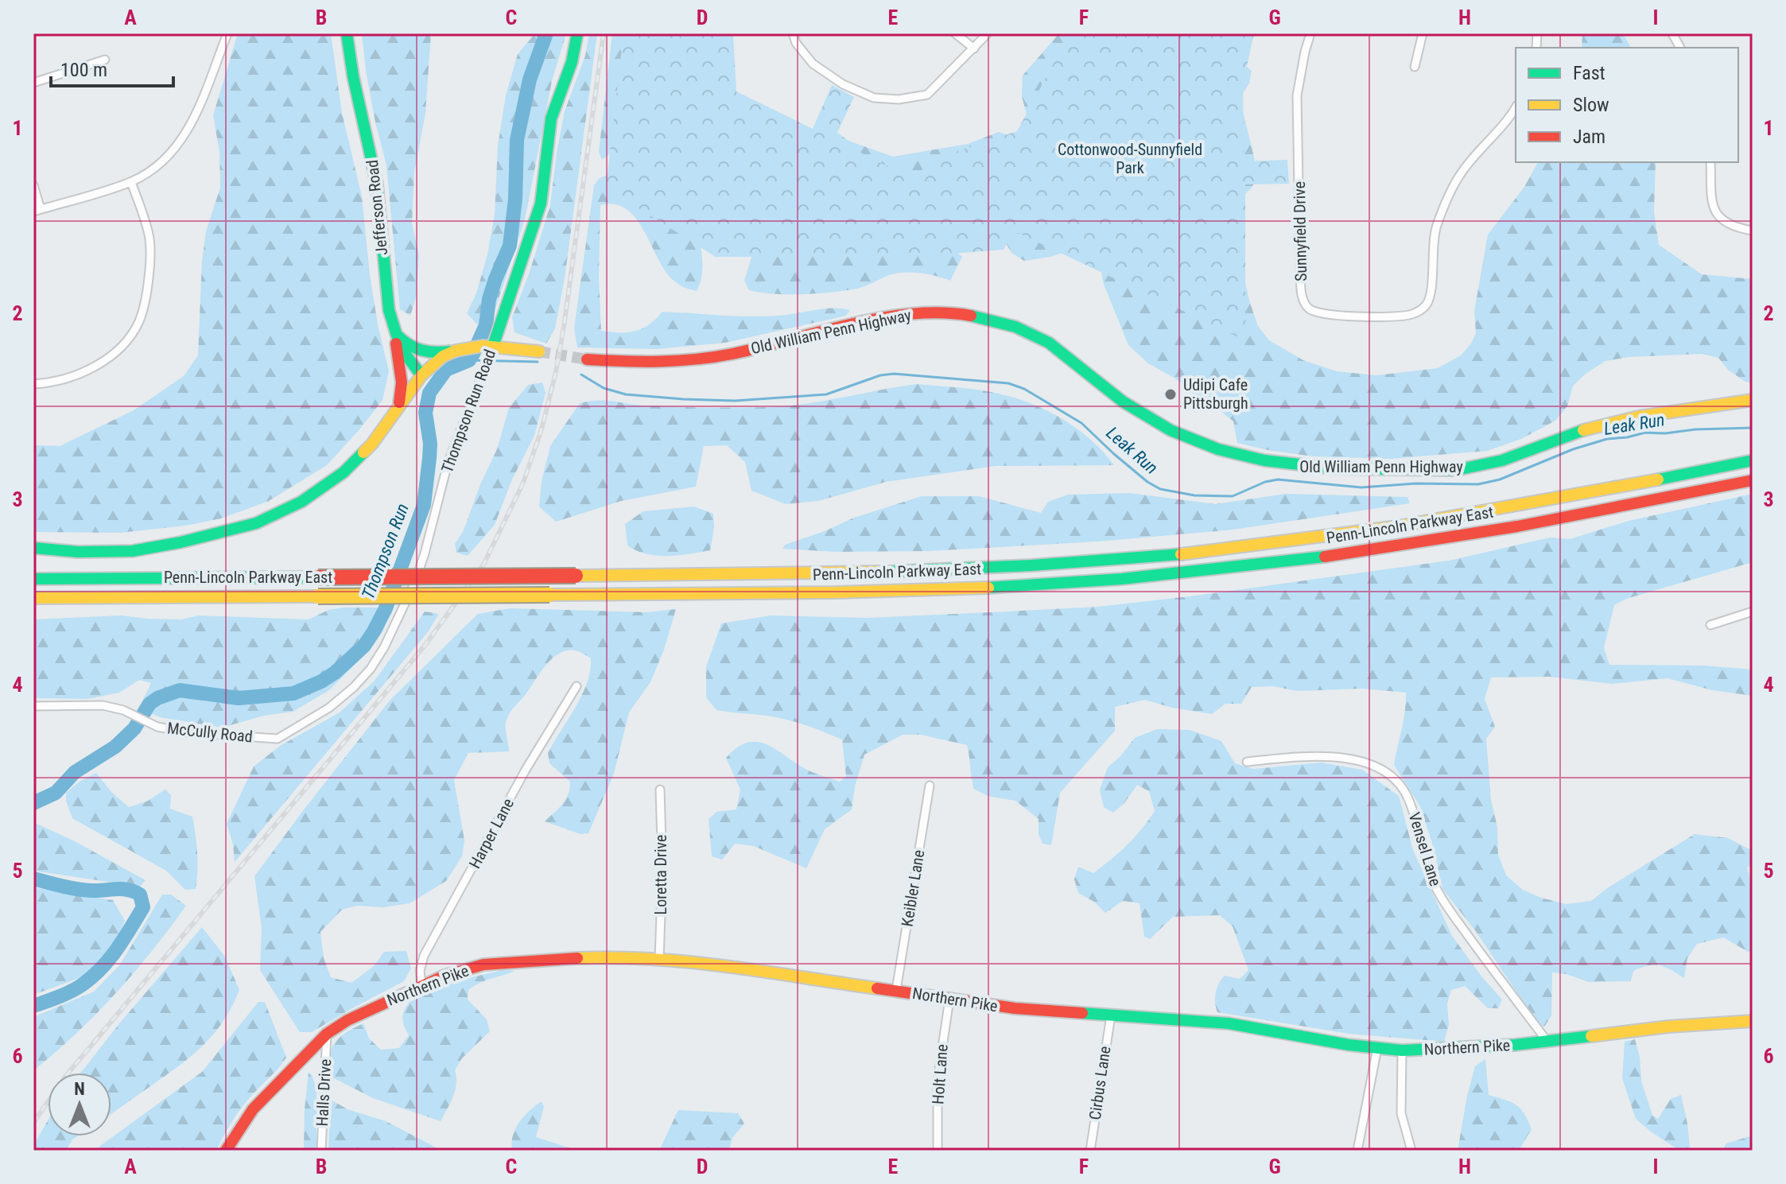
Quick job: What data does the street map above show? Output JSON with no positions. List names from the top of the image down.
{
  "streets": {
    "main road": [
      "Jefferson Road",
      "Old William Penn Highway",
      "Thompson Run Road",
      "Penn-Lincoln Parkway East",
      "Northern Pike"
    ],
    "street": [
      "Sunnyfield Drive",
      "McCully Road",
      "Harper Lane",
      "Vensel Lane",
      "Loretta Drive",
      "Keibler Lane",
      "Holt Lane",
      "Cirbus Lane",
      "Halls Drive"
    ]
  },
  "crossings": [
    ["Thompson Run Road", "McCully Road"],
    ["Harper Lane", "Northern Pike"],
    ["Vensel Lane", "Northern Pike"],
    ["Loretta Drive", "Northern Pike"],
    ["Keibler Lane", "Northern Pike"],
    ["Northern Pike", "Holt Lane"],
    ["Northern Pike", "Cirbus Lane"],
    ["Northern Pike", "Halls Drive"]
  ],
  "water": ["Leak Run", "Thompson Run"],
  "parks": ["Cottonwood-Sunnyfield Park"],
  "places": ["Udipi Cafe Pittsburgh"],
  "legend": ["Fast", "Slow", "Jam"],
  "scale_bar": "100 m",
  "north": "top",
  "grid": {
    "columns": [
      "A",
      "B",
      "C",
      "D",
      "E",
      "F",
      "G",
      "H",
      "I"
    ],
    "rows": [
      "1",
      "2",
      "3",
      "4",
      "5",
      "6"
    ]
  }
}
